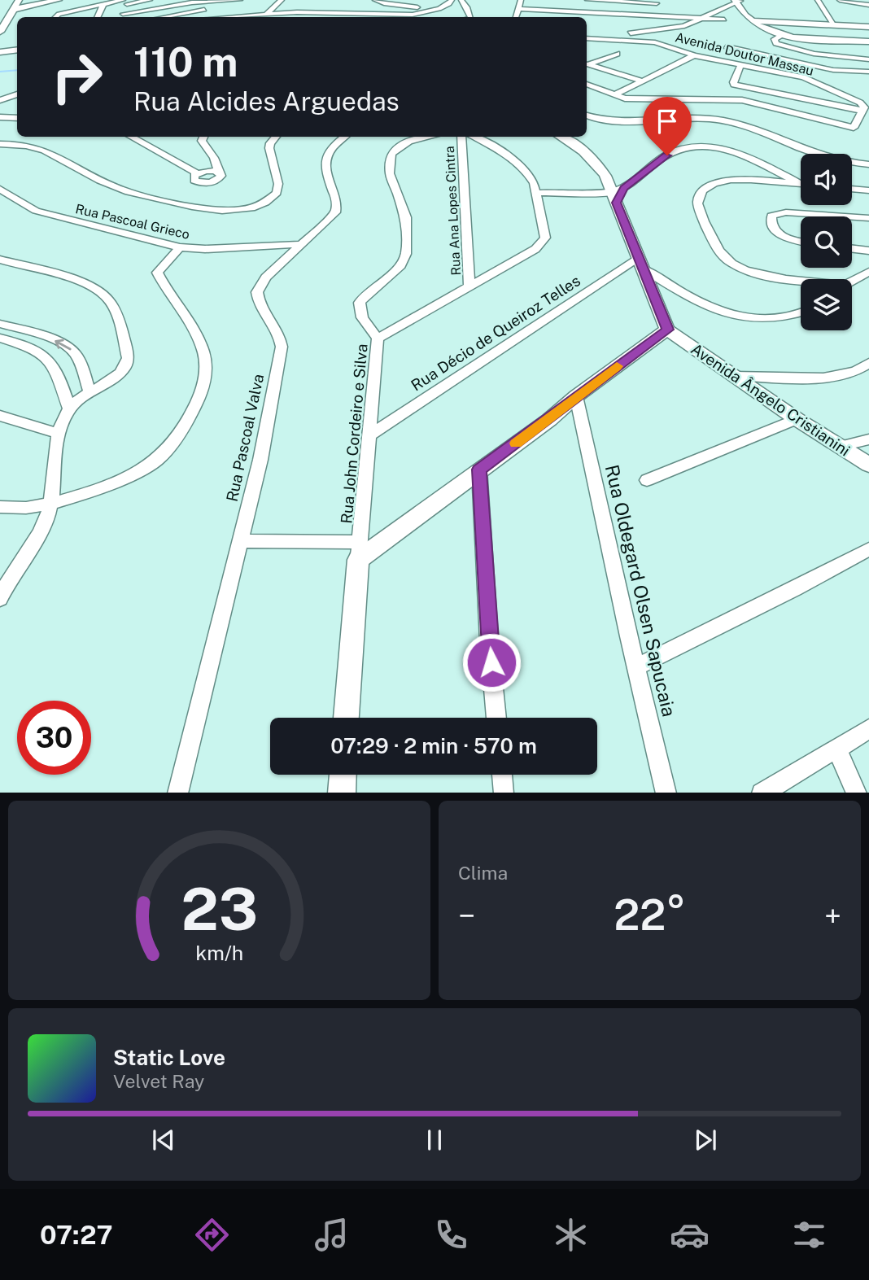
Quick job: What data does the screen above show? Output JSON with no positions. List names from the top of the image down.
{
  "streets": {
    "street": [
      "Avenida Doutor Massau",
      "Rua Ana Lopes Cintra",
      "Rua Pascoal Grieco",
      "Rua Décio de Queiroz Telles",
      "Avenida Ângelo Cristianini",
      "Rua John Cordeiro e Silva",
      "Rua Pascoal Valva",
      "Rua Oldegard Olsen Sapucaia"
    ]
  },
  "crossings": [
    ["Rua Ana Lopes Cintra", "Rua John Cordeiro e Silva"],
    ["Rua Pascoal Grieco", "Rua Pascoal Valva"],
    ["Rua Décio de Queiroz Telles", "Rua John Cordeiro e Silva"]
  ],
  "page": {
    "turn": ["110 m", "Rua Alcides Arguedas"],
    "limit": "30",
    "trip": "07:29 · 2 min · 570 m",
    "tile": "Clima",
    "heat": ["−", "22°", "+"],
    "song": ["Static Love", "Velvet Ray"],
    "tabs": "07:27",
    "gauge": ["23", "km/h"]
  }
}
